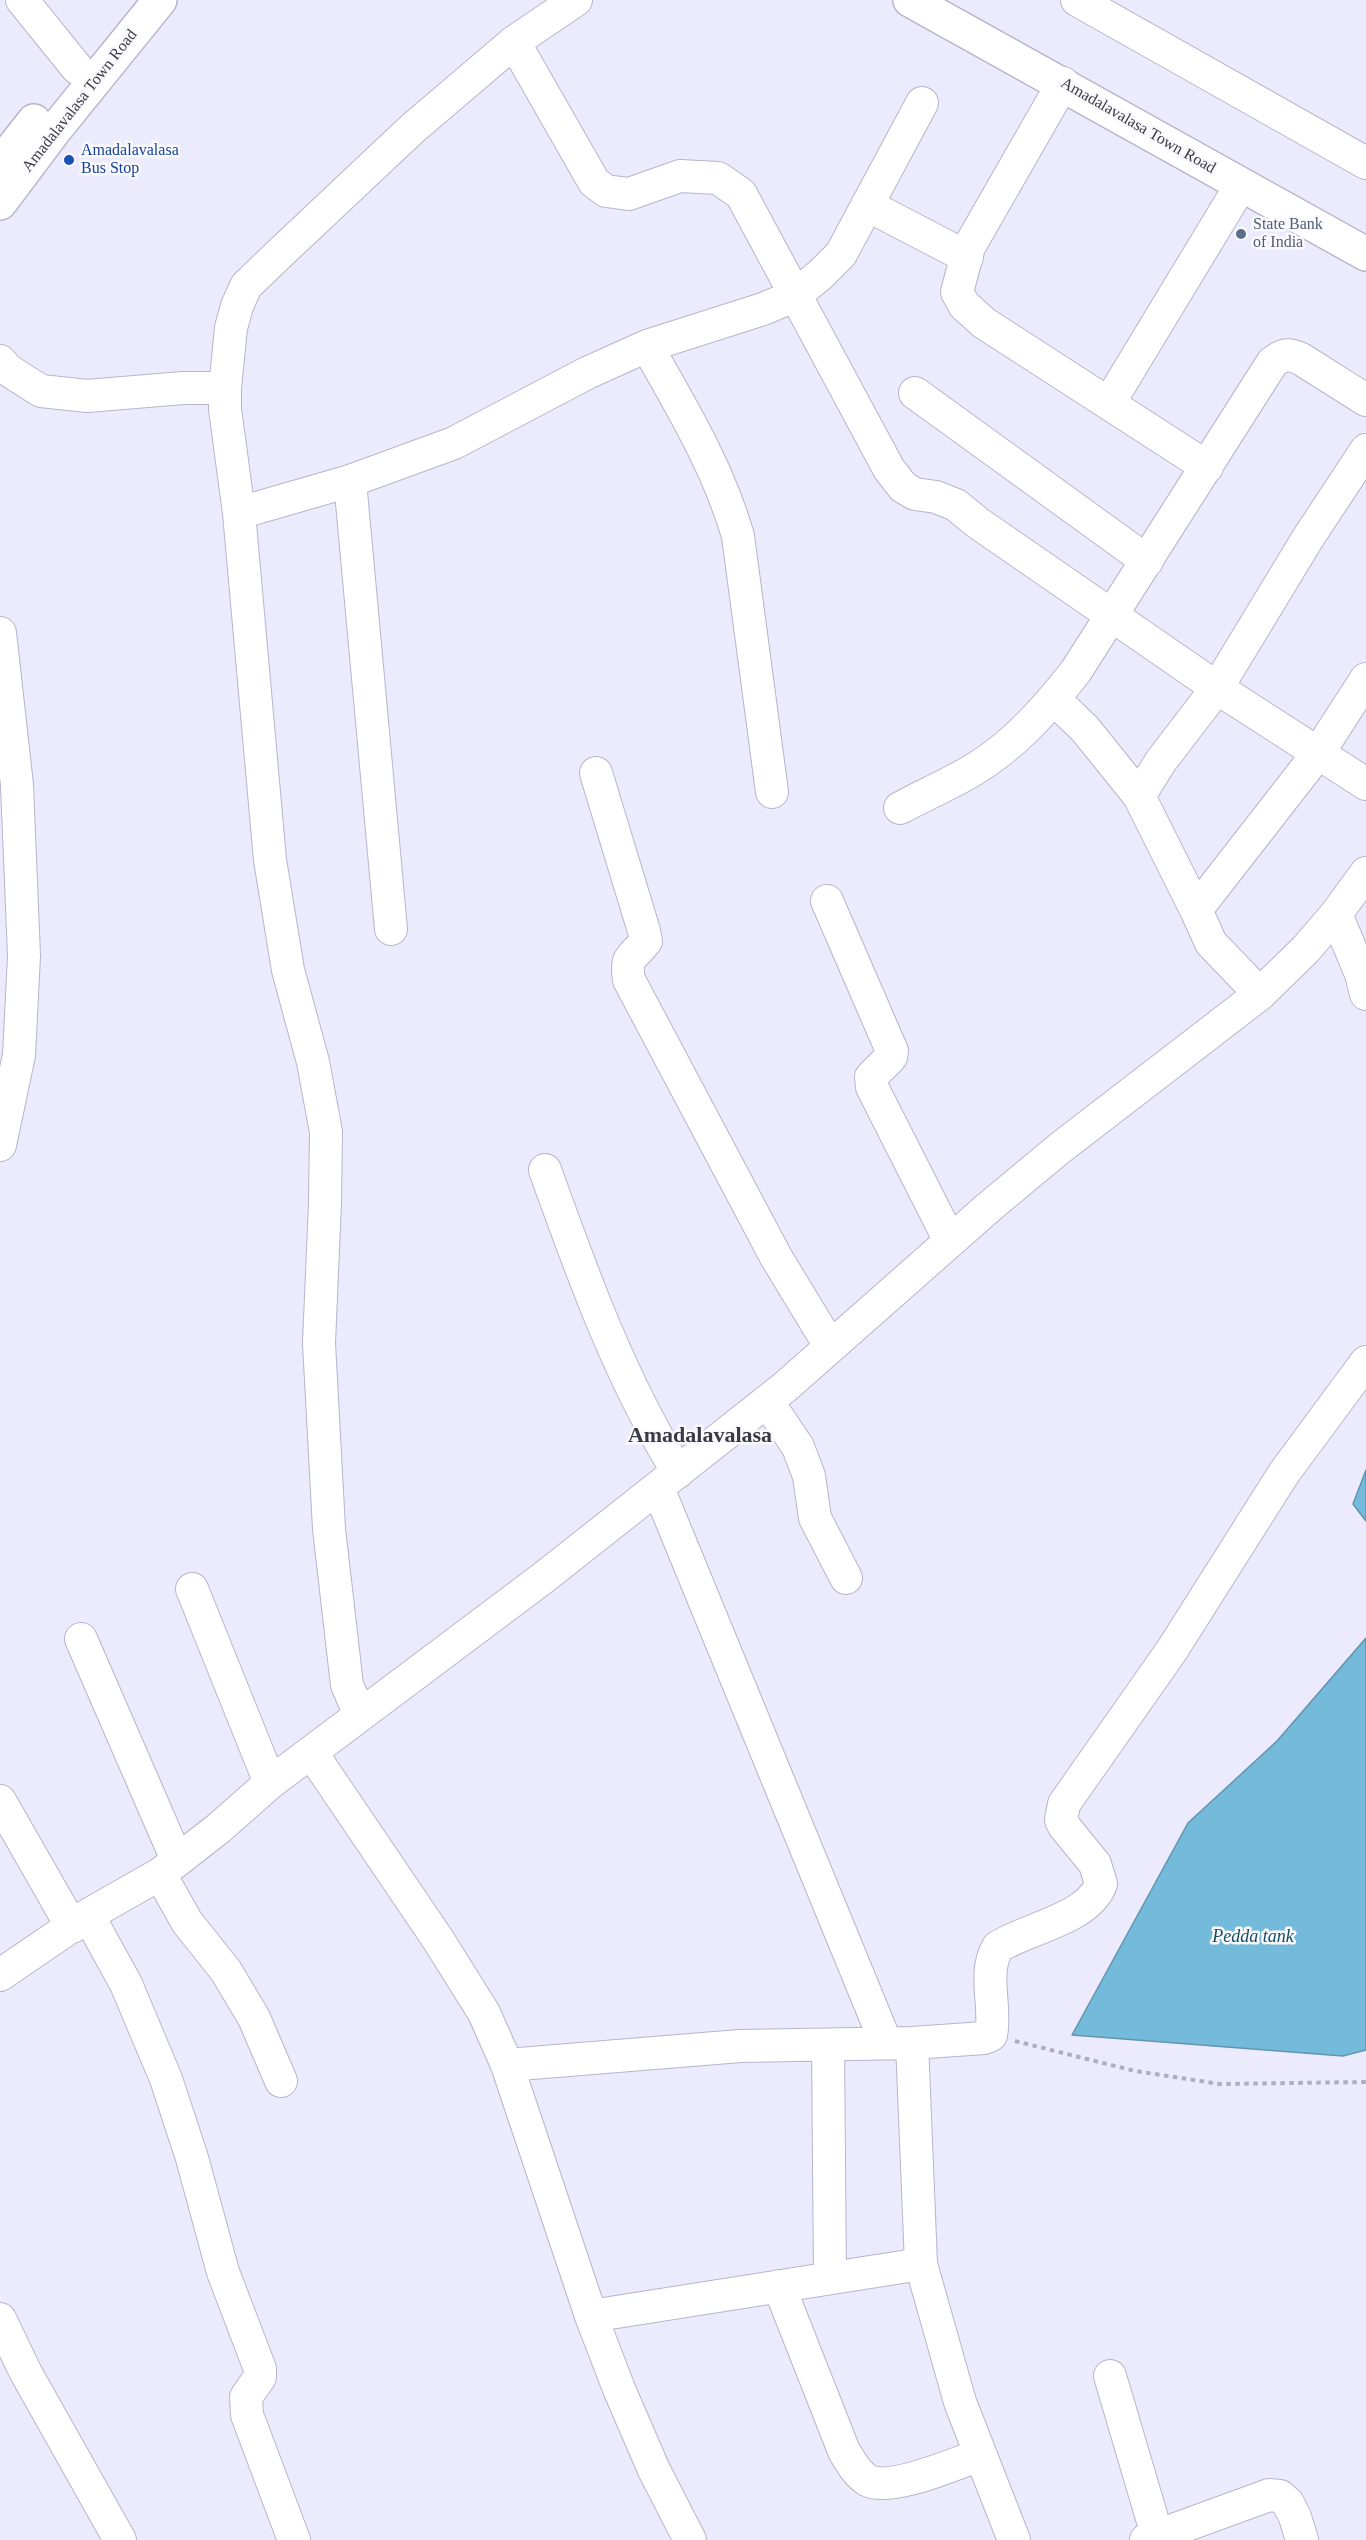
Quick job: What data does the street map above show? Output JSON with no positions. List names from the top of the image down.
{
  "streets": {
    "main road": ["Amadalavalasa Town Road"]
  },
  "districts": ["Amadalavalasa"],
  "water": ["Pedda tank"],
  "places": ["Amadalavalasa Bus Stop", "State Bank of India"]
}
